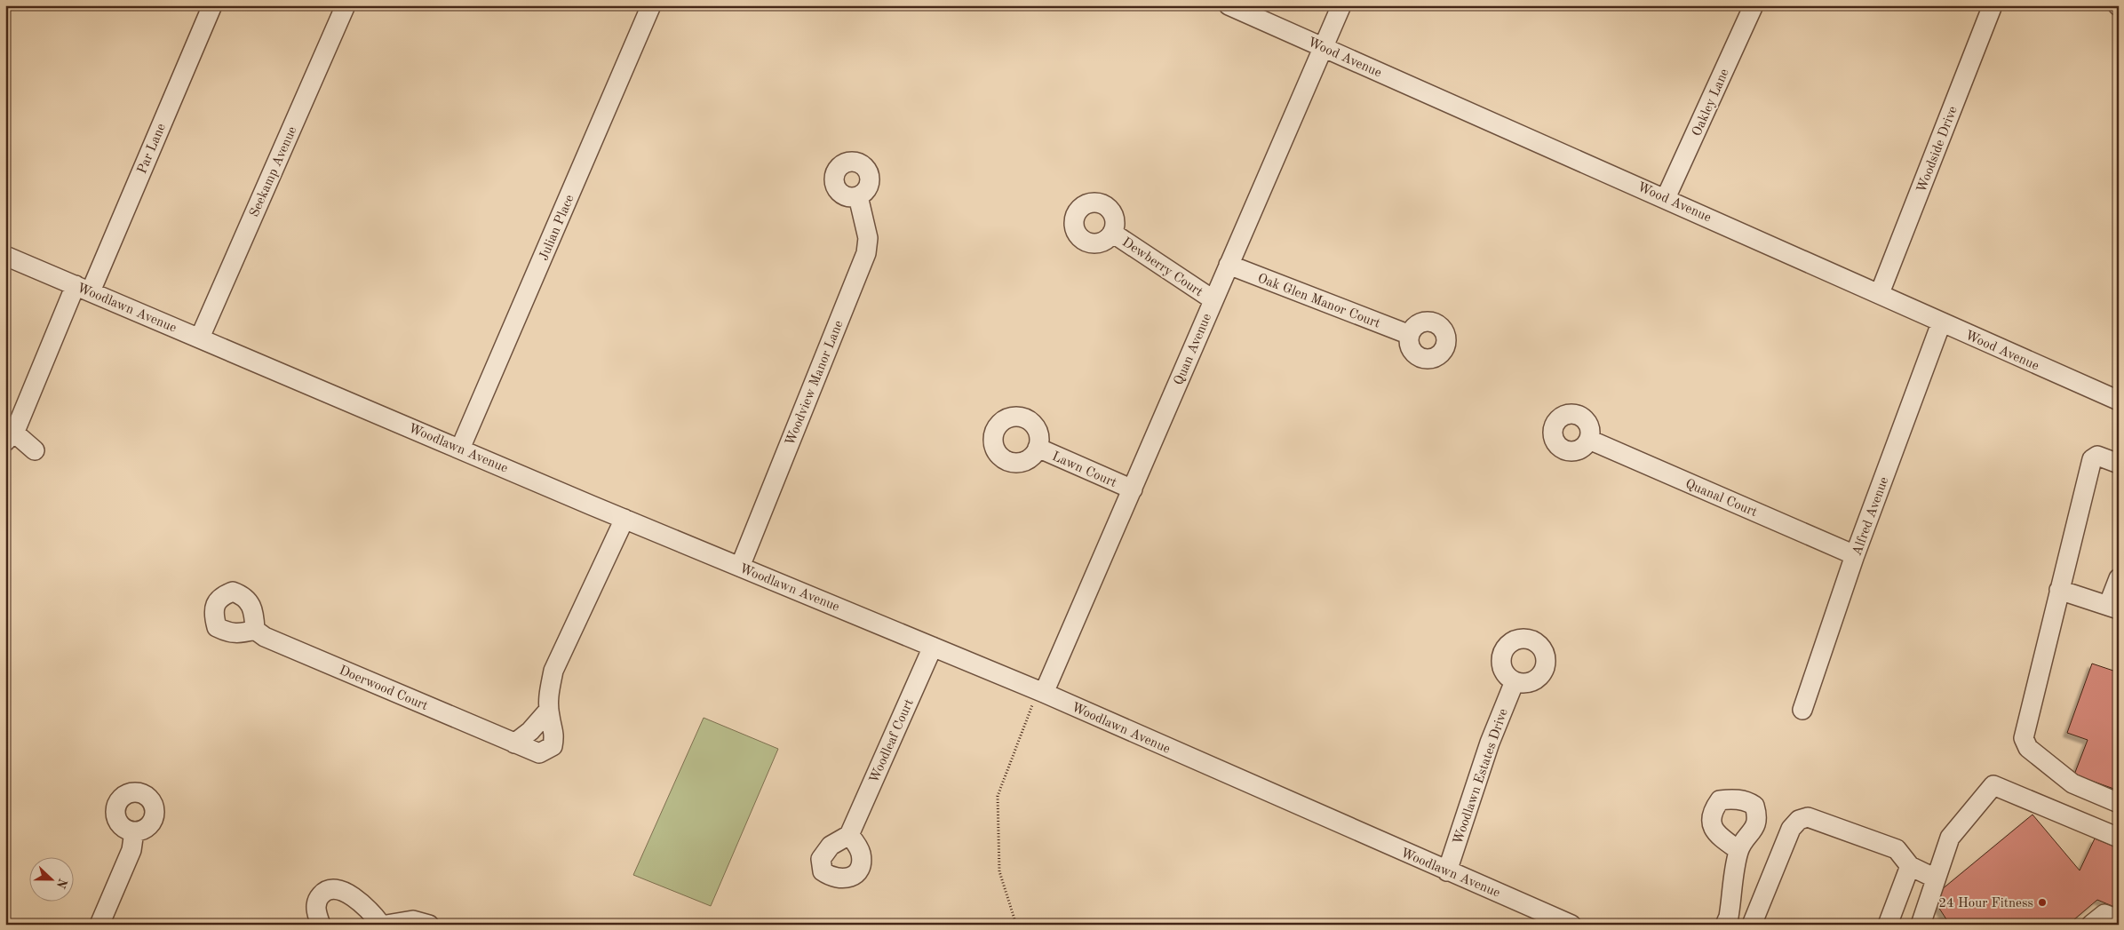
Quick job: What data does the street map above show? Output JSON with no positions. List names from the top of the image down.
{
  "streets": {
    "street": [
      "Wood Avenue",
      "Oakley Lane",
      "Par Lane",
      "Woodside Drive",
      "Seekamp Avenue",
      "Julian Place",
      "Dewberry Court",
      "Oak Glen Manor Court",
      "Woodlawn Avenue",
      "Quan Avenue",
      "Woodview Manor Lane",
      "Lawn Court",
      "Quanal Court",
      "Alfred Avenue",
      "Doerwood Court",
      "Woodleaf Court",
      "Woodlawn Estates Drive"
    ]
  },
  "crossings": [
    ["Wood Avenue", "Oakley Lane"],
    ["Wood Avenue", "Woodside Drive"],
    ["Wood Avenue", "Quan Avenue"],
    ["Wood Avenue", "Alfred Avenue"],
    ["Par Lane", "Woodlawn Avenue"],
    ["Seekamp Avenue", "Woodlawn Avenue"],
    ["Julian Place", "Woodlawn Avenue"],
    ["Dewberry Court", "Quan Avenue"],
    ["Oak Glen Manor Court", "Quan Avenue"],
    ["Woodlawn Avenue", "Quan Avenue"],
    ["Woodlawn Avenue", "Woodview Manor Lane"],
    ["Woodlawn Avenue", "Doerwood Court"],
    ["Woodlawn Avenue", "Woodleaf Court"],
    ["Woodlawn Avenue", "Woodlawn Estates Drive"],
    ["Quan Avenue", "Lawn Court"],
    ["Quanal Court", "Alfred Avenue"]
  ],
  "places": ["24 Hour Fitness"],
  "north": "right"
}
